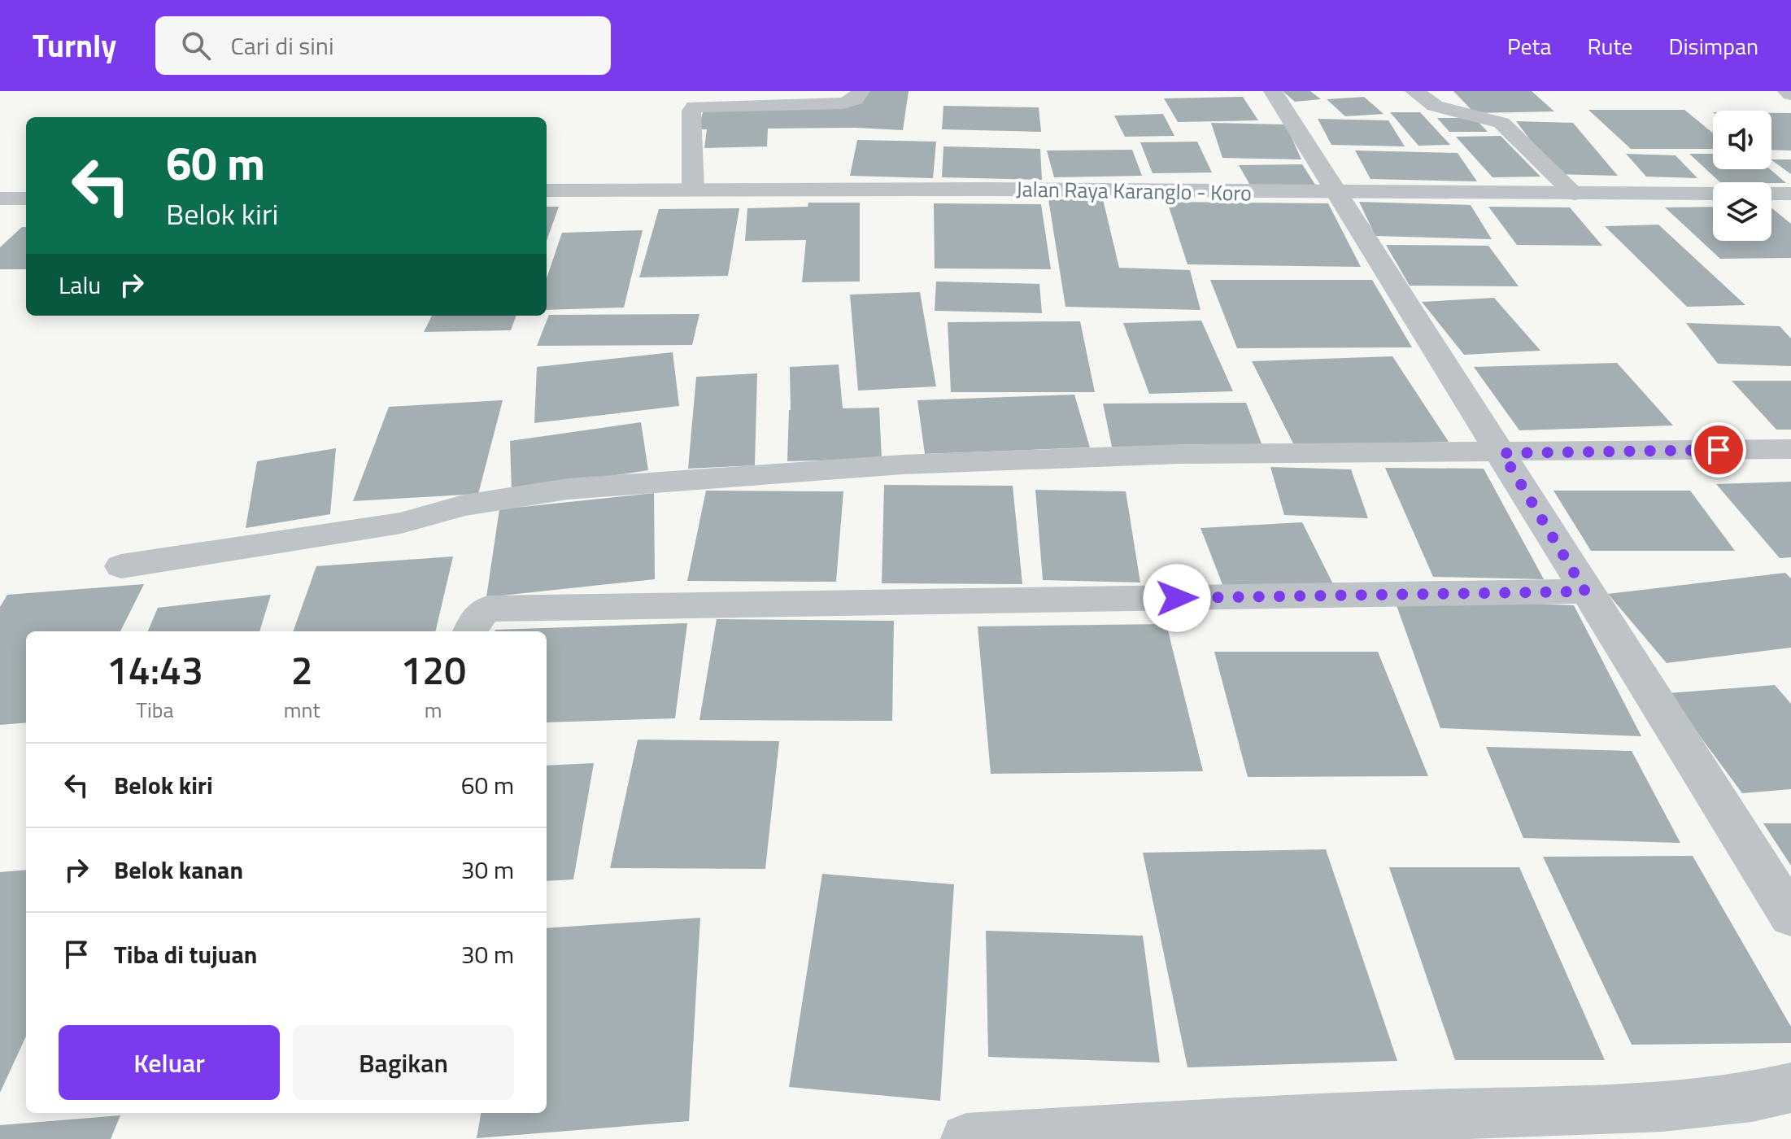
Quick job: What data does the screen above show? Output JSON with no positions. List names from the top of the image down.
{
  "streets": {
    "street": ["Jalan Raya Karanglo - Koro"]
  },
  "page": {
    "header": "Turnly",
    "search": "Cari di sini",
    "nav": ["Peta", "Rute", "Disimpan"],
    "turn": ["60 m", "Belok kiri"],
    "then": "Lalu",
    "eta": [
      "14:43",
      "Tiba",
      "2",
      "mnt",
      "120",
      "m"
    ],
    "list": [
      {
        "name": "Belok kiri",
        "value": "60 m"
      },
      {
        "name": "Belok kanan",
        "value": "30 m"
      },
      {
        "name": "Tiba di tujuan",
        "value": "30 m"
      }
    ],
    "buttons": ["Keluar", "Bagikan"]
  }
}
